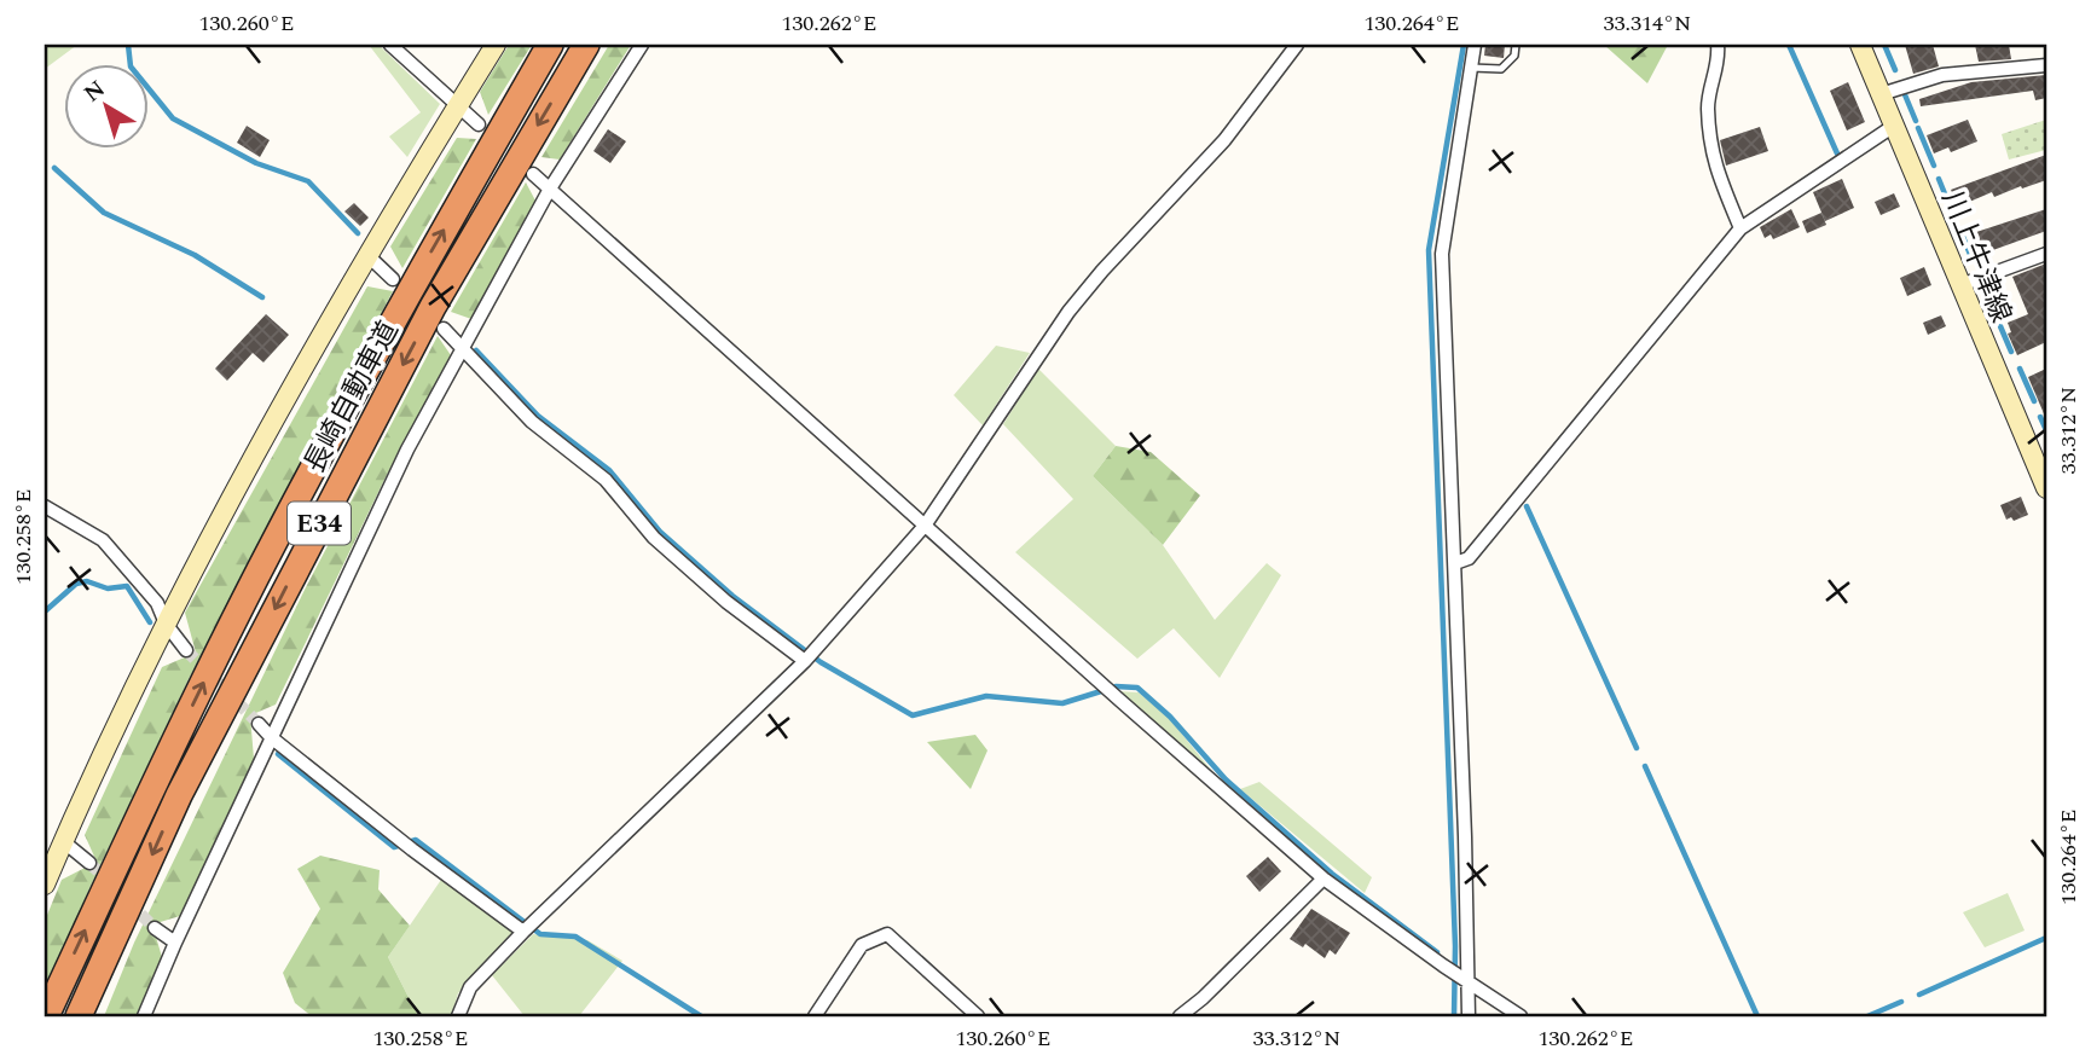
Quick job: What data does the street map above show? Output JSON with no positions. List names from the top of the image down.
{
  "streets": {
    "highway": ["長崎自動車道", "E34"],
    "street": ["川上牛津線"]
  },
  "north": "top left",
  "coordinates": [
    "130.260°E",
    "130.262°E",
    "130.264°E",
    "33.314°N",
    "33.312°N",
    "130.258°E"
  ]
}
